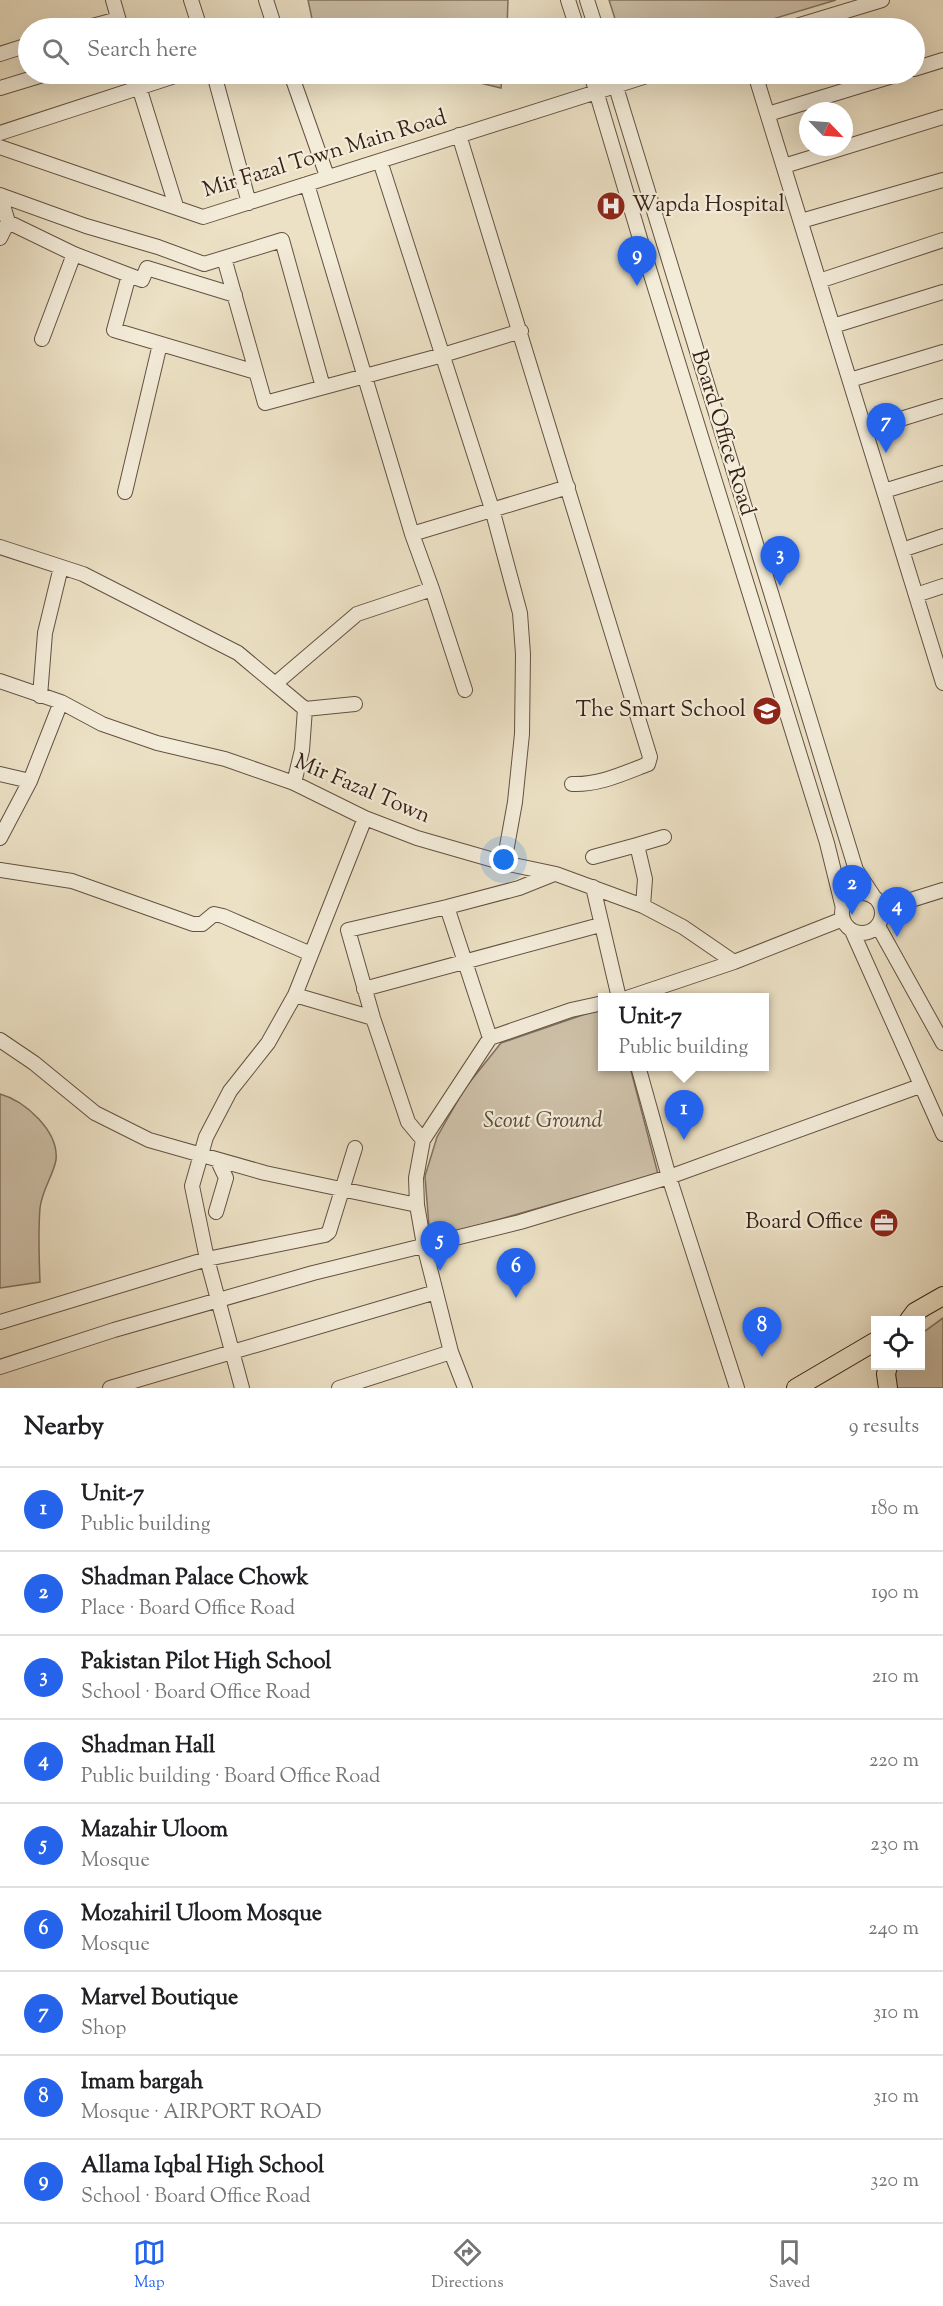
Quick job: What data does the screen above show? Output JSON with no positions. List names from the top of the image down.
{
  "streets": {
    "street": ["Mir Fazal Town Main Road", "Board Office Road", "Mir Fazal Town"]
  },
  "crossings": [
    ["Mir Fazal Town Main Road", "Board Office Road"]
  ],
  "parks": ["Scout Ground"],
  "places": {
    "hospital": ["Wapda Hospital"],
    "school or university": ["The Smart School"],
    "office": ["Board Office"]
  },
  "north": "bottom right",
  "page": {
    "search": "Search here",
    "pins": [
      "9",
      "7",
      "3",
      "2",
      "4",
      "1",
      "5",
      "6",
      "8"
    ],
    "popup": ["Unit-7", "Public building"],
    "heading": ["Nearby", "9 results"],
    "list": [
      {
        "mark": "1",
        "name": "Unit-7",
        "note": "Public building",
        "value": "180 m"
      },
      {
        "mark": "2",
        "name": "Shadman Palace Chowk",
        "note": "Place · Board Office Road",
        "value": "190 m"
      },
      {
        "mark": "3",
        "name": "Pakistan Pilot High School",
        "note": "School · Board Office Road",
        "value": "210 m"
      },
      {
        "mark": "4",
        "name": "Shadman Hall",
        "note": "Public building · Board Office Road",
        "value": "220 m"
      },
      {
        "mark": "5",
        "name": "Mazahir Uloom",
        "note": "Mosque",
        "value": "230 m"
      },
      {
        "mark": "6",
        "name": "Mozahiril Uloom Mosque",
        "note": "Mosque",
        "value": "240 m"
      },
      {
        "mark": "7",
        "name": "Marvel Boutique",
        "note": "Shop",
        "value": "310 m"
      },
      {
        "mark": "8",
        "name": "Imam bargah",
        "note": "Mosque · AIRPORT ROAD",
        "value": "310 m"
      },
      {
        "mark": "9",
        "name": "Allama Iqbal High School",
        "note": "School · Board Office Road",
        "value": "320 m"
      }
    ],
    "nav": ["Map", "Directions", "Saved"]
  }
}
